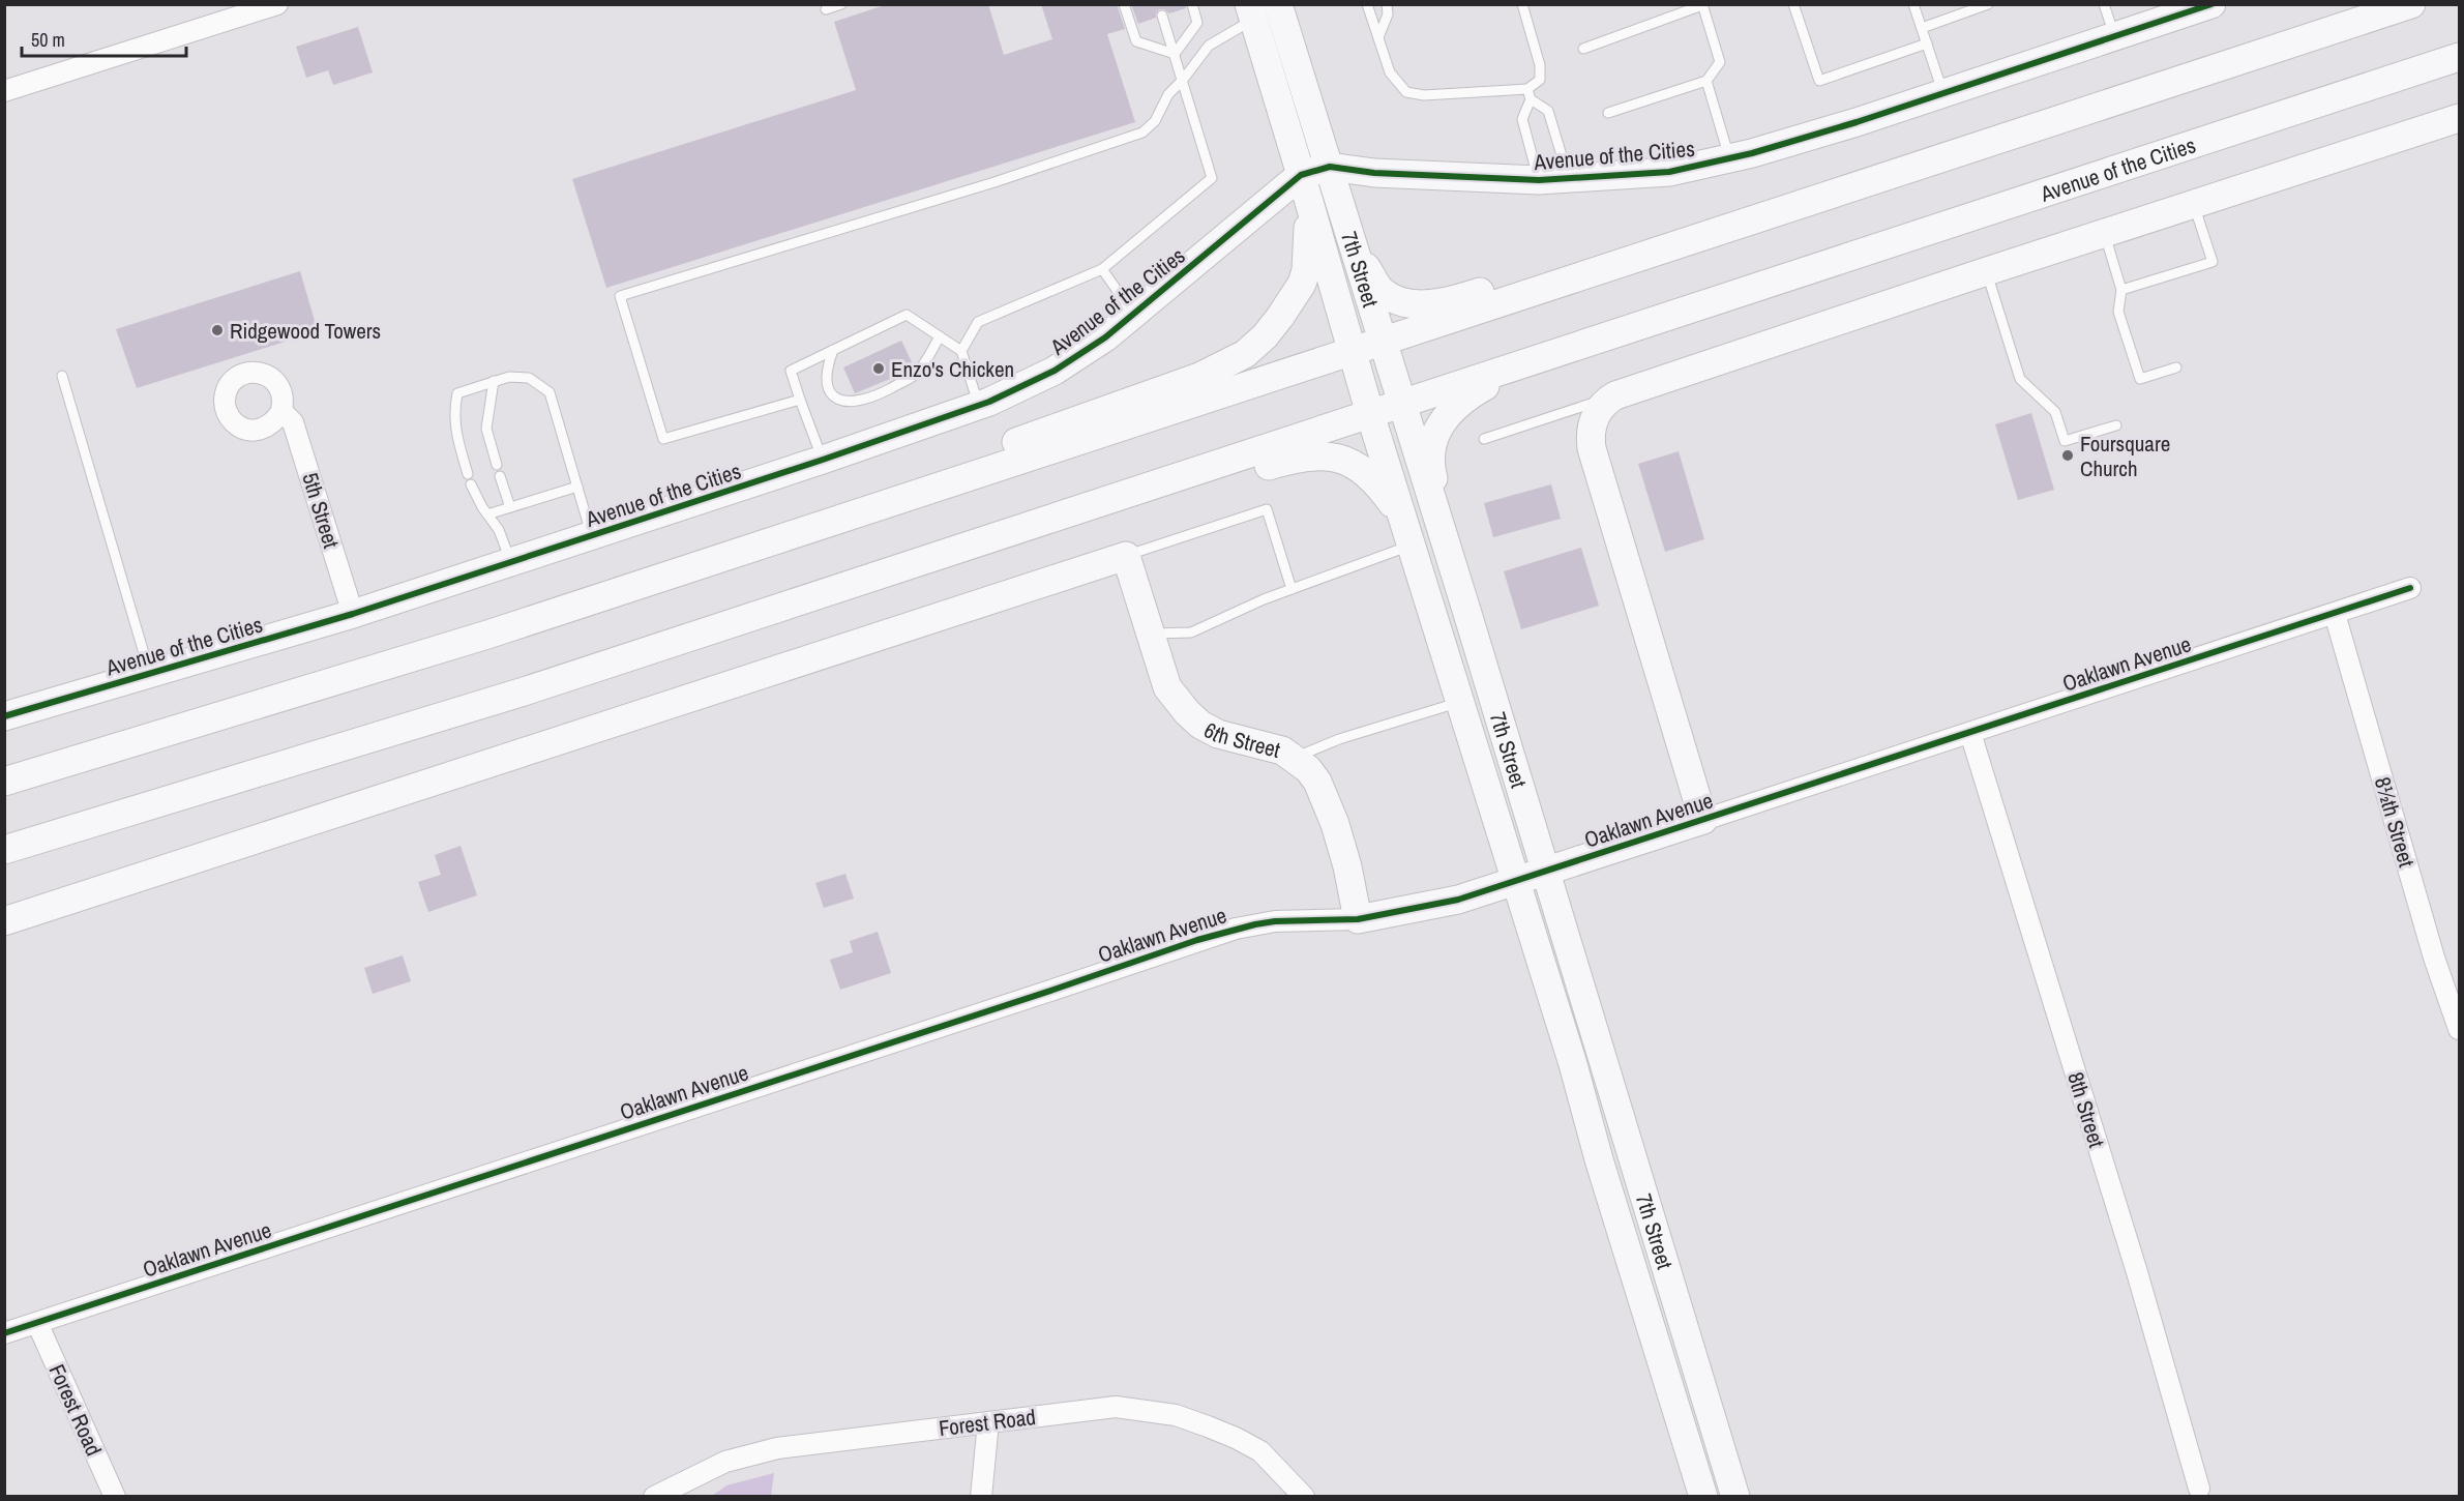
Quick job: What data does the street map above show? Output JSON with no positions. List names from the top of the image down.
{
  "streets": {
    "main road": [
      "Avenue of the Cities",
      "7th Street",
      "Oaklawn Avenue",
      "6th Street"
    ],
    "street": [
      "5th Street",
      "8½th Street",
      "8th Street",
      "Forest Road"
    ]
  },
  "crossings": [
    ["Avenue of the Cities", "7th Street"],
    ["Avenue of the Cities", "5th Street"],
    ["7th Street", "Oaklawn Avenue"],
    ["Oaklawn Avenue", "6th Street"],
    ["Oaklawn Avenue", "8½th Street"],
    ["Oaklawn Avenue", "8th Street"],
    ["Oaklawn Avenue", "Forest Road"]
  ],
  "places": ["Ridgewood Towers", "Enzo's Chicken", "Foursquare Church"],
  "scale_bar": "50 m"
}
